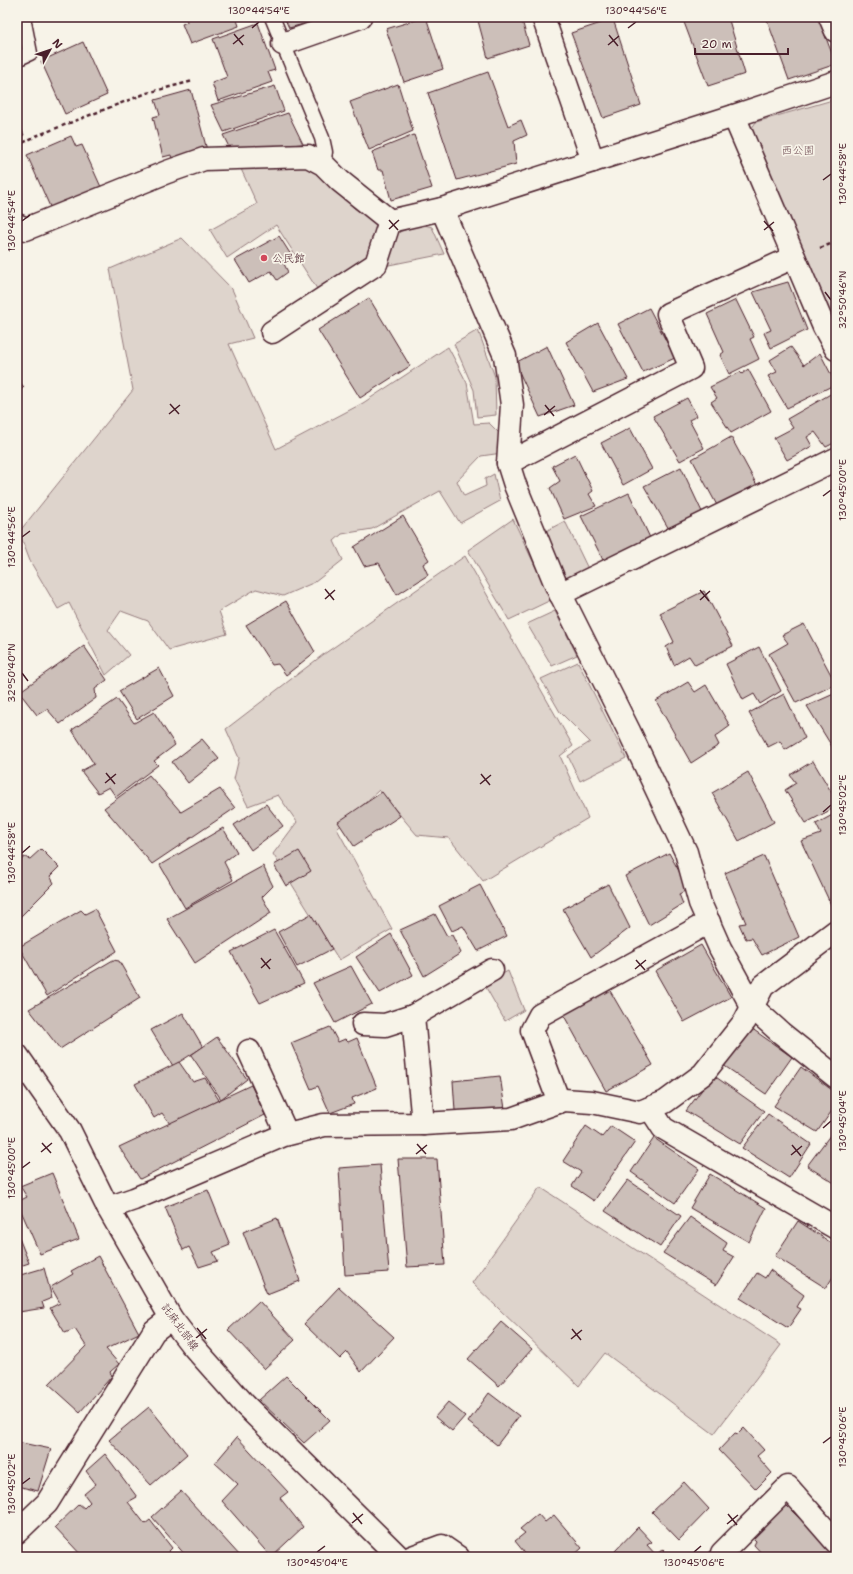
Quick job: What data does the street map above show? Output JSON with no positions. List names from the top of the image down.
{
  "streets": {
    "street": ["託麻北部線"]
  },
  "parks": ["西公園"],
  "places": ["公民館"],
  "scale_bar": "20 m",
  "north": "top right",
  "coordinates": [
    "130°44'54\"E",
    "130°44'56\"E",
    "130°44'58\"E",
    "32°50'46\"N",
    "130°45'00\"E",
    "32°50'40\"N",
    "130°45'02\"E",
    "130°45'04\"E",
    "130°45'06\"E"
  ]
}
